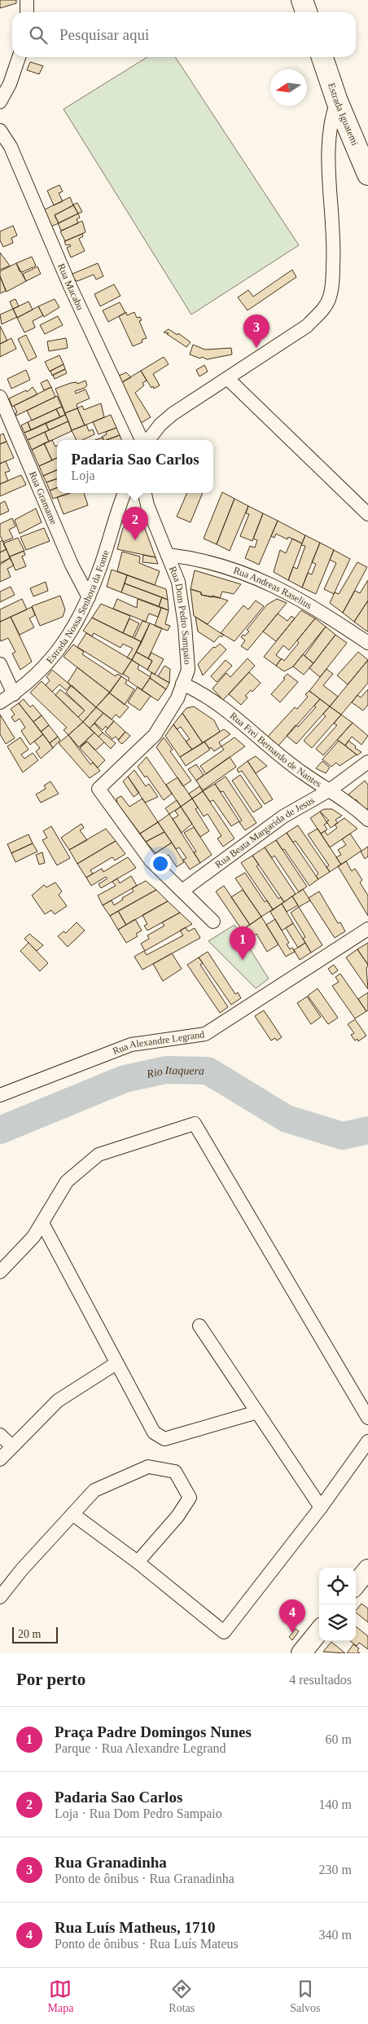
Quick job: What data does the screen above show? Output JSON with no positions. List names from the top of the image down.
{
  "streets": {
    "main road": ["Estrada Iguatemi"],
    "street": [
      "Rua Macabu",
      "Rua Gramame",
      "Rua Andreas Raselius",
      "Estrada Nossa Senhora da Fonte",
      "Rua Dom Pedro Sampaio",
      "Rua Frei Bernardo de Nantes",
      "Rua Beata Margarida de Jesus",
      "Rua Alexandre Legrand"
    ]
  },
  "crossings": [
    ["Rua Gramame", "Estrada Nossa Senhora da Fonte"],
    ["Rua Andreas Raselius", "Rua Dom Pedro Sampaio"],
    ["Rua Dom Pedro Sampaio", "Rua Frei Bernardo de Nantes"],
    ["Rua Dom Pedro Sampaio", "Rua Beata Margarida de Jesus"],
    ["Rua Frei Bernardo de Nantes", "Rua Beata Margarida de Jesus"]
  ],
  "water": ["Rio Itaquera"],
  "scale_bar": "20 m",
  "north": "left",
  "page": {
    "search": "Pesquisar aqui",
    "pins": [
      "3",
      "2",
      "1",
      "4"
    ],
    "popup": ["Padaria Sao Carlos", "Loja"],
    "scale": "20 m",
    "heading": ["Por perto", "4 resultados"],
    "list": [
      {
        "mark": "1",
        "name": "Praça Padre Domingos Nunes",
        "note": "Parque · Rua Alexandre Legrand",
        "value": "60 m"
      },
      {
        "mark": "2",
        "name": "Padaria Sao Carlos",
        "note": "Loja · Rua Dom Pedro Sampaio",
        "value": "140 m"
      },
      {
        "mark": "3",
        "name": "Rua Granadinha",
        "note": "Ponto de ônibus · Rua Granadinha",
        "value": "230 m"
      },
      {
        "mark": "4",
        "name": "Rua Luís Matheus, 1710",
        "note": "Ponto de ônibus · Rua Luís Mateus",
        "value": "340 m"
      }
    ],
    "nav": ["Mapa", "Rotas", "Salvos"]
  }
}
